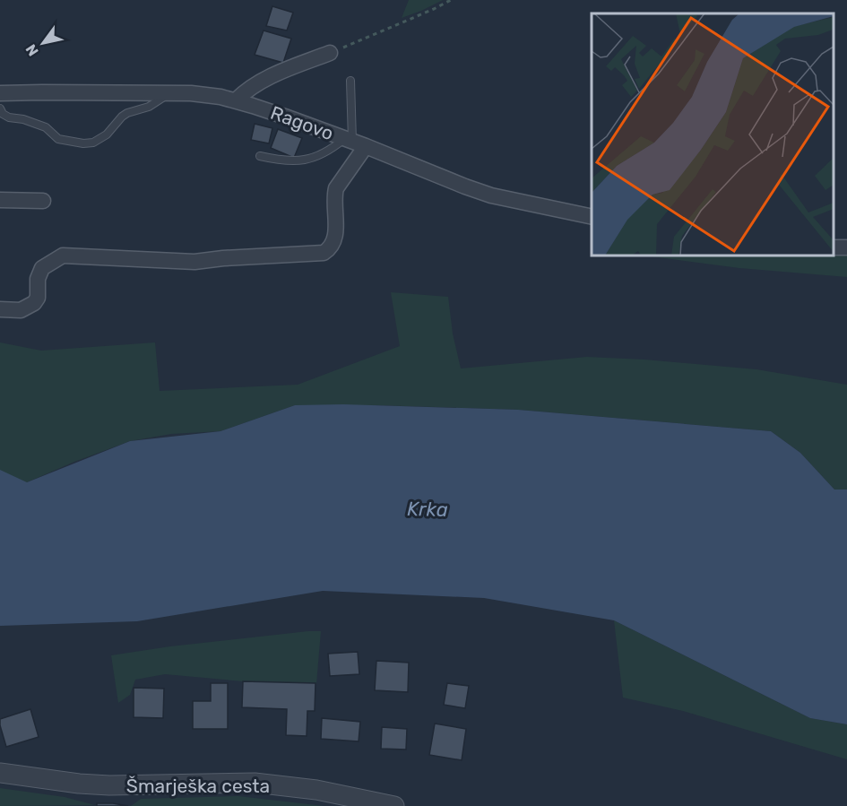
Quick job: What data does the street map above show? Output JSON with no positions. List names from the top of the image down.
{
  "streets": {
    "street": ["Ragovo", "Šmarješka cesta"]
  },
  "water": ["Krka"],
  "north": "bottom left"
}
